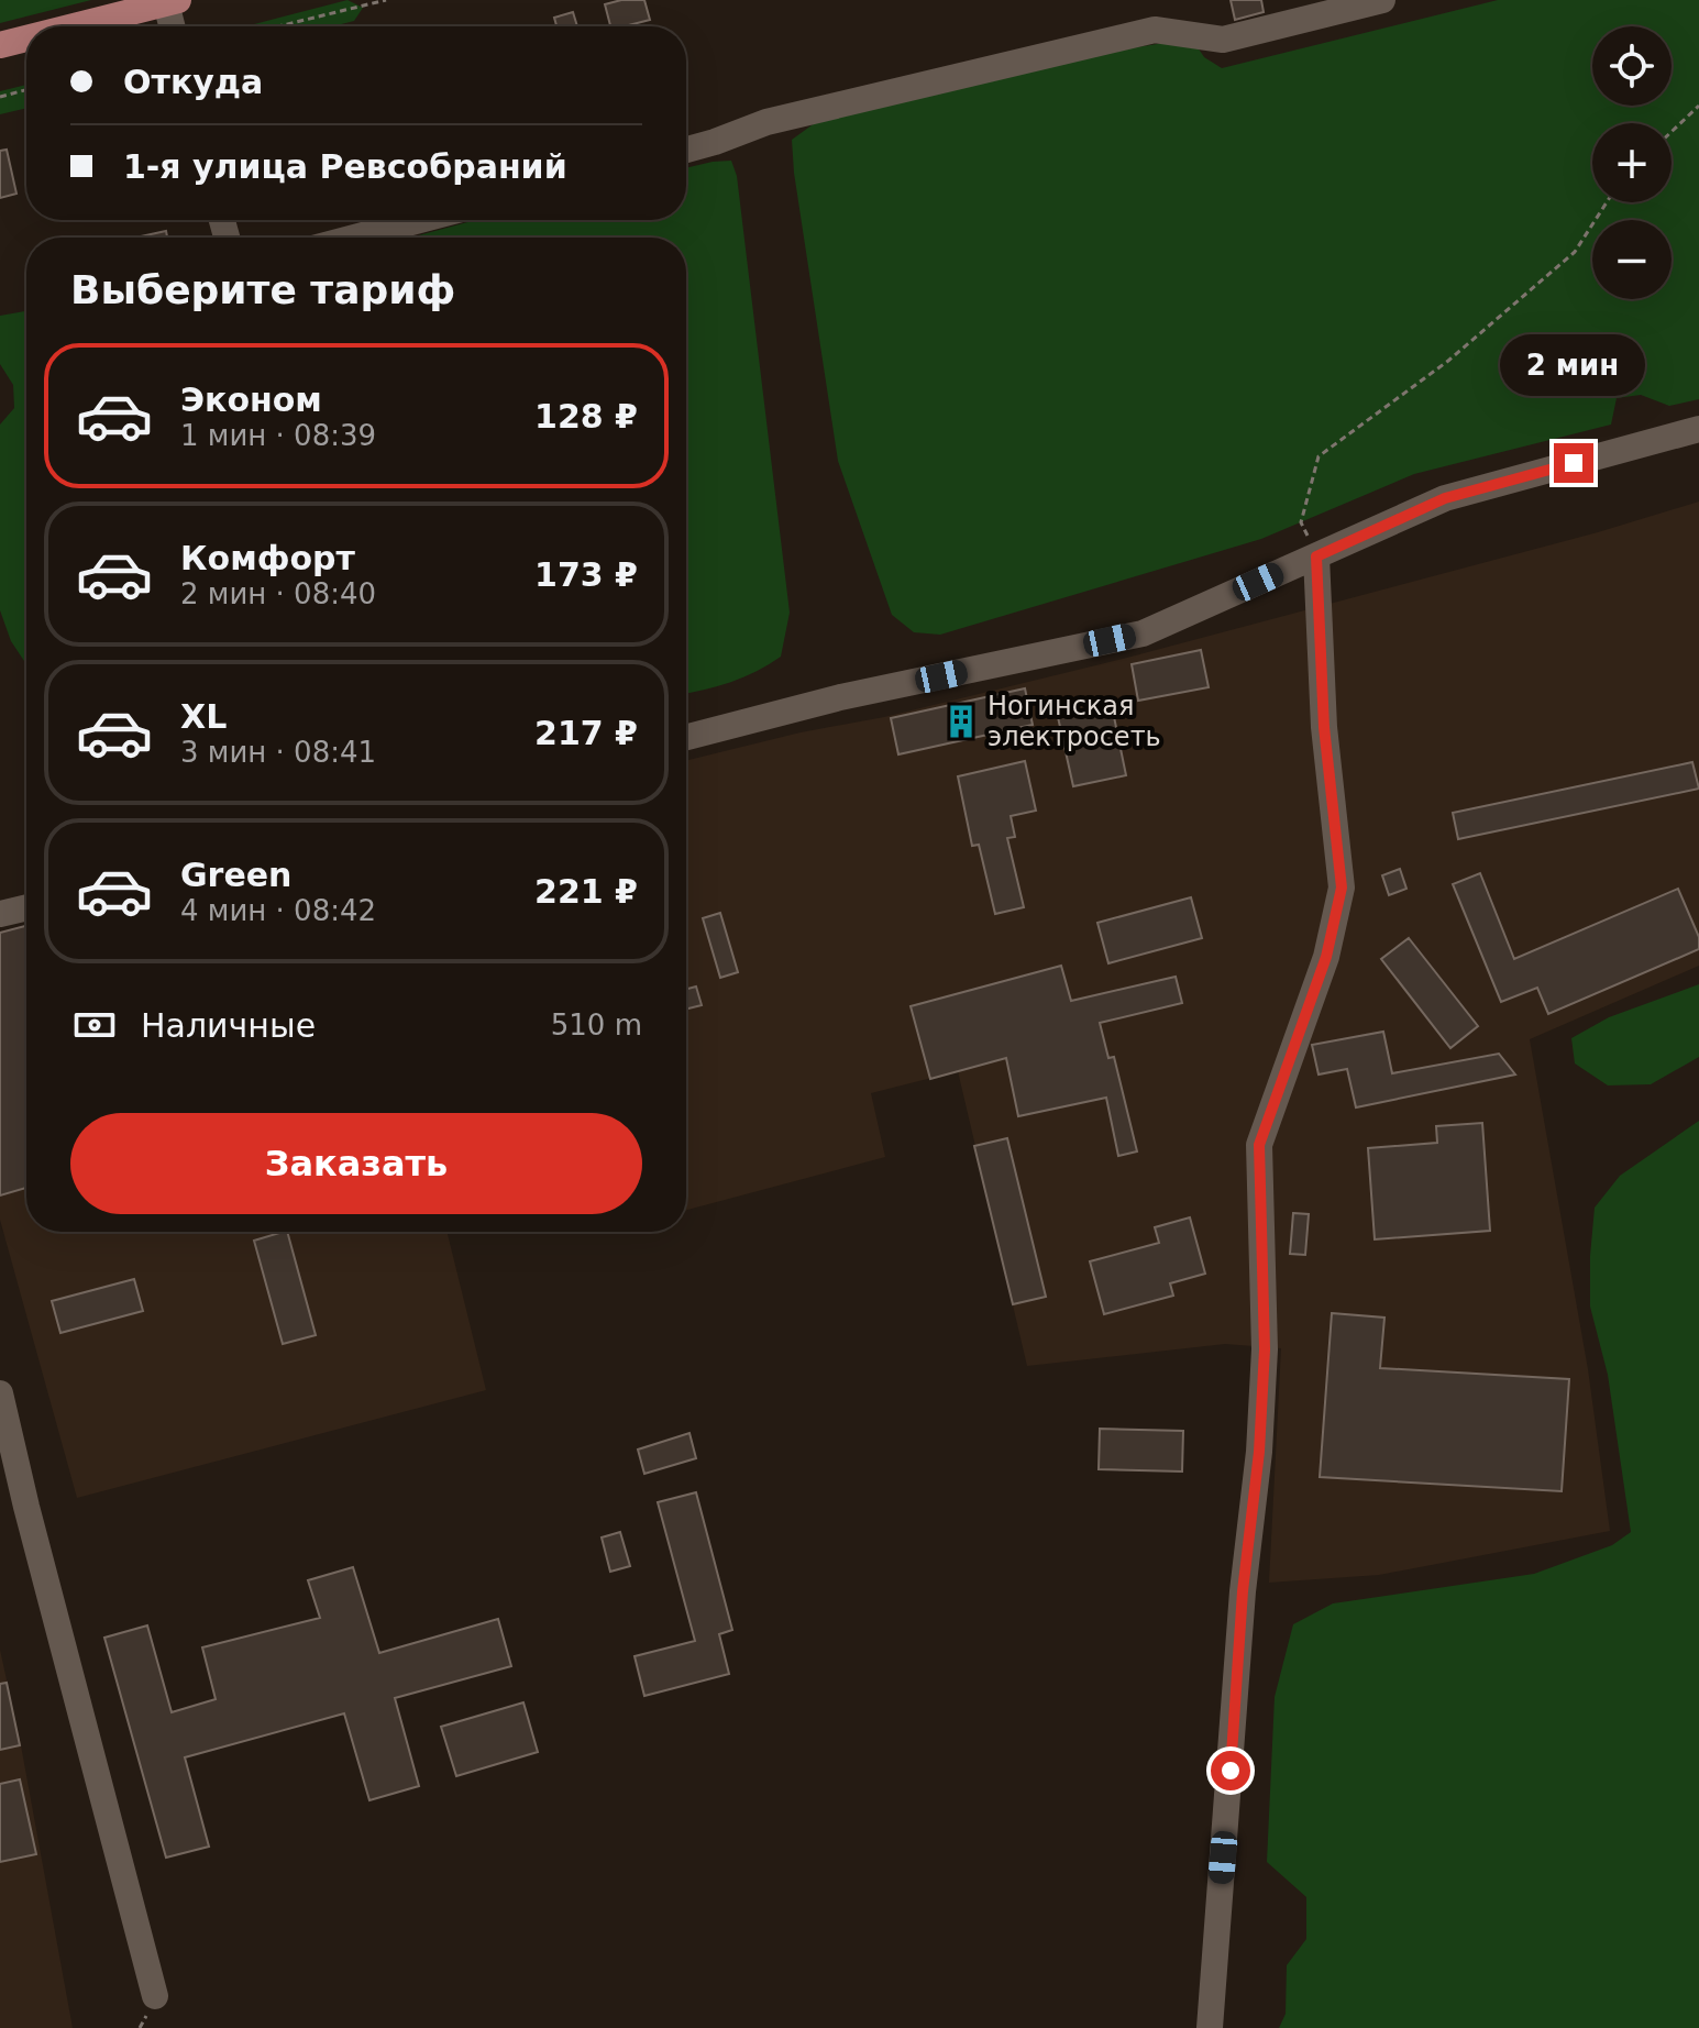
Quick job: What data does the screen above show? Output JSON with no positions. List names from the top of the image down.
{
  "places": {
    "building": ["Ногинская электросеть"]
  },
  "page": {
    "map_buttons": ["+", "−"],
    "banner": ["Откуда", "1-я улица Ревсобраний"],
    "heading": "Выберите тариф",
    "bubble": "2 мин",
    "list": [
      {
        "name": "Эконом",
        "note": "1 мин · 08:39",
        "value": "128 ₽"
      },
      {
        "name": "Комфорт",
        "note": "2 мин · 08:40",
        "value": "173 ₽"
      },
      {
        "name": "XL",
        "note": "3 мин · 08:41",
        "value": "217 ₽"
      },
      {
        "name": "Green",
        "note": "4 мин · 08:42",
        "value": "221 ₽"
      }
    ],
    "pay": ["Наличные", "510 m"],
    "buttons": "Заказать"
  }
}
